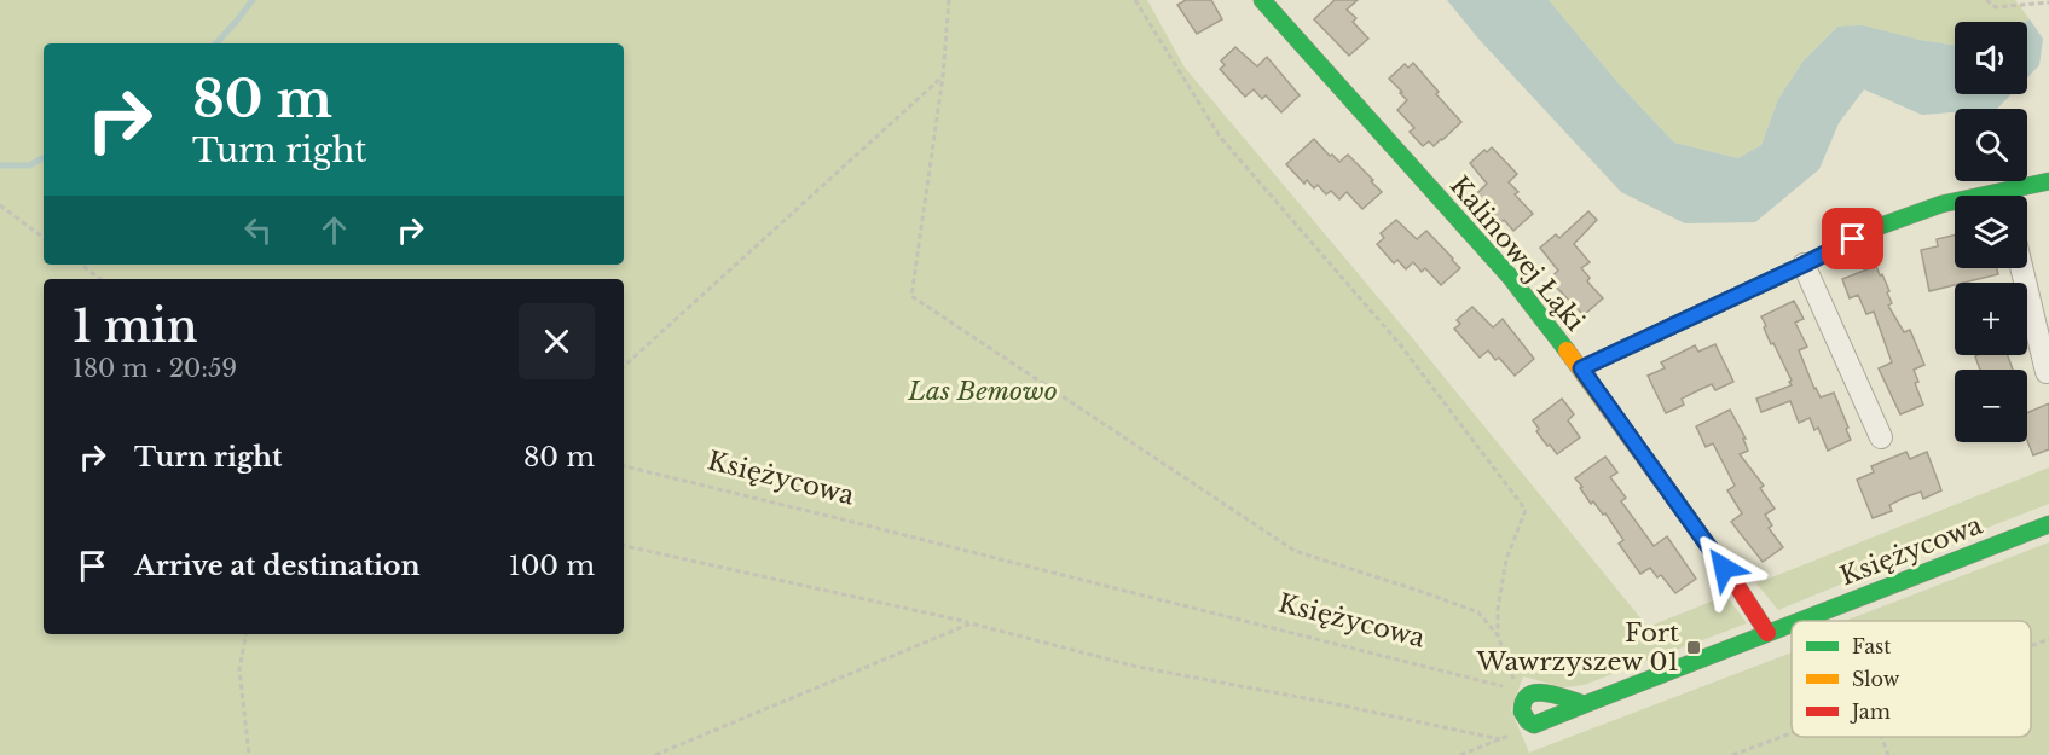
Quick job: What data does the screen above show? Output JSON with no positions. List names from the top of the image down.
{
  "streets": {
    "street": ["Kalinowej Łąki", "Księżycowa"]
  },
  "crossings": [
    ["Kalinowej Łąki", "Księżycowa"]
  ],
  "parks": ["Las Bemowo"],
  "places": {
    "transit": ["Fort Wawrzyszew 01"]
  },
  "legend": ["Fast", "Slow", "Jam"],
  "page": {
    "map_buttons": ["+", "−"],
    "turn": ["80 m", "Turn right"],
    "heading": ["1 min", "180 m · 20:59"],
    "list": [
      {
        "name": "Turn right",
        "value": "80 m"
      },
      {
        "name": "Arrive at destination",
        "value": "100 m"
      }
    ]
  }
}
